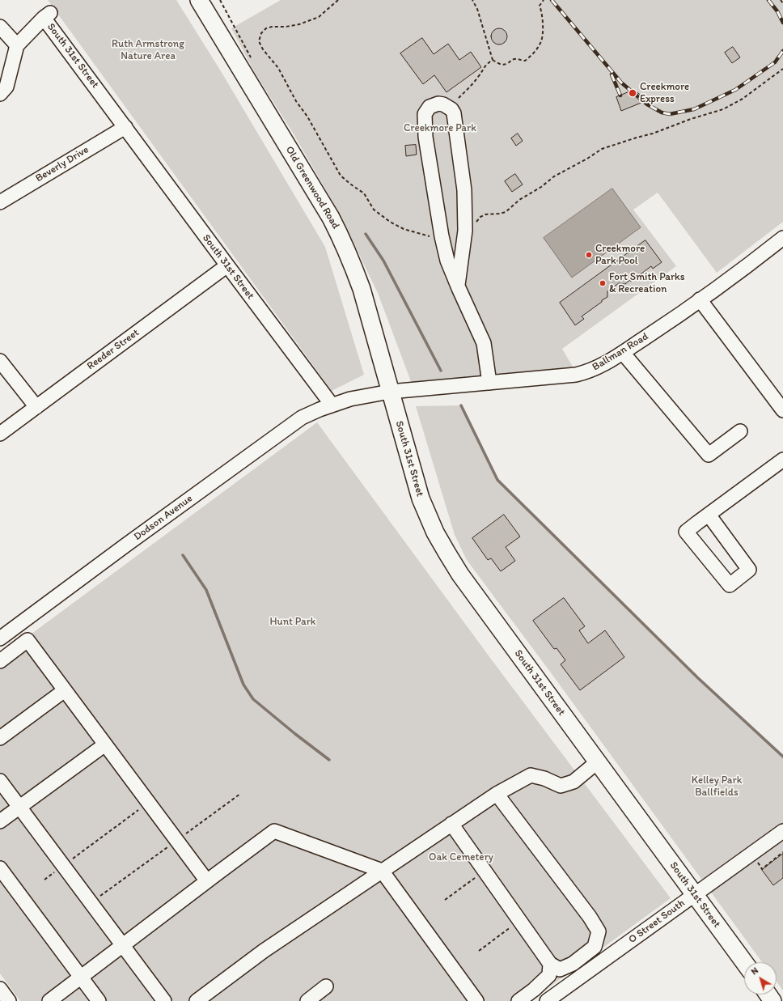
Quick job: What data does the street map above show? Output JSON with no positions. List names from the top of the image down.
{
  "streets": {
    "main road": ["South 31st Street", "Old Greenwood Road"],
    "street": [
      "Beverly Drive",
      "Reeder Street",
      "Ballman Road",
      "Dodson Avenue",
      "O Street South"
    ]
  },
  "crossings": [
    ["South 31st Street", "Beverly Drive"],
    ["South 31st Street", "Old Greenwood Road"],
    ["South 31st Street", "Reeder Street"],
    ["South 31st Street", "Ballman Road"],
    ["South 31st Street", "Dodson Avenue"],
    ["South 31st Street", "O Street South"],
    ["Old Greenwood Road", "Ballman Road"]
  ],
  "parks": [
    "Ruth Armstrong Nature Area",
    "Creekmore Park",
    "Hunt Park",
    "Kelley Park Ballfields",
    "Oak Cemetery"
  ],
  "places": ["Creekmore Express", "Creekmore Park Pool", "Fort Smith Parks & Recreation"],
  "north": "top left"
}
